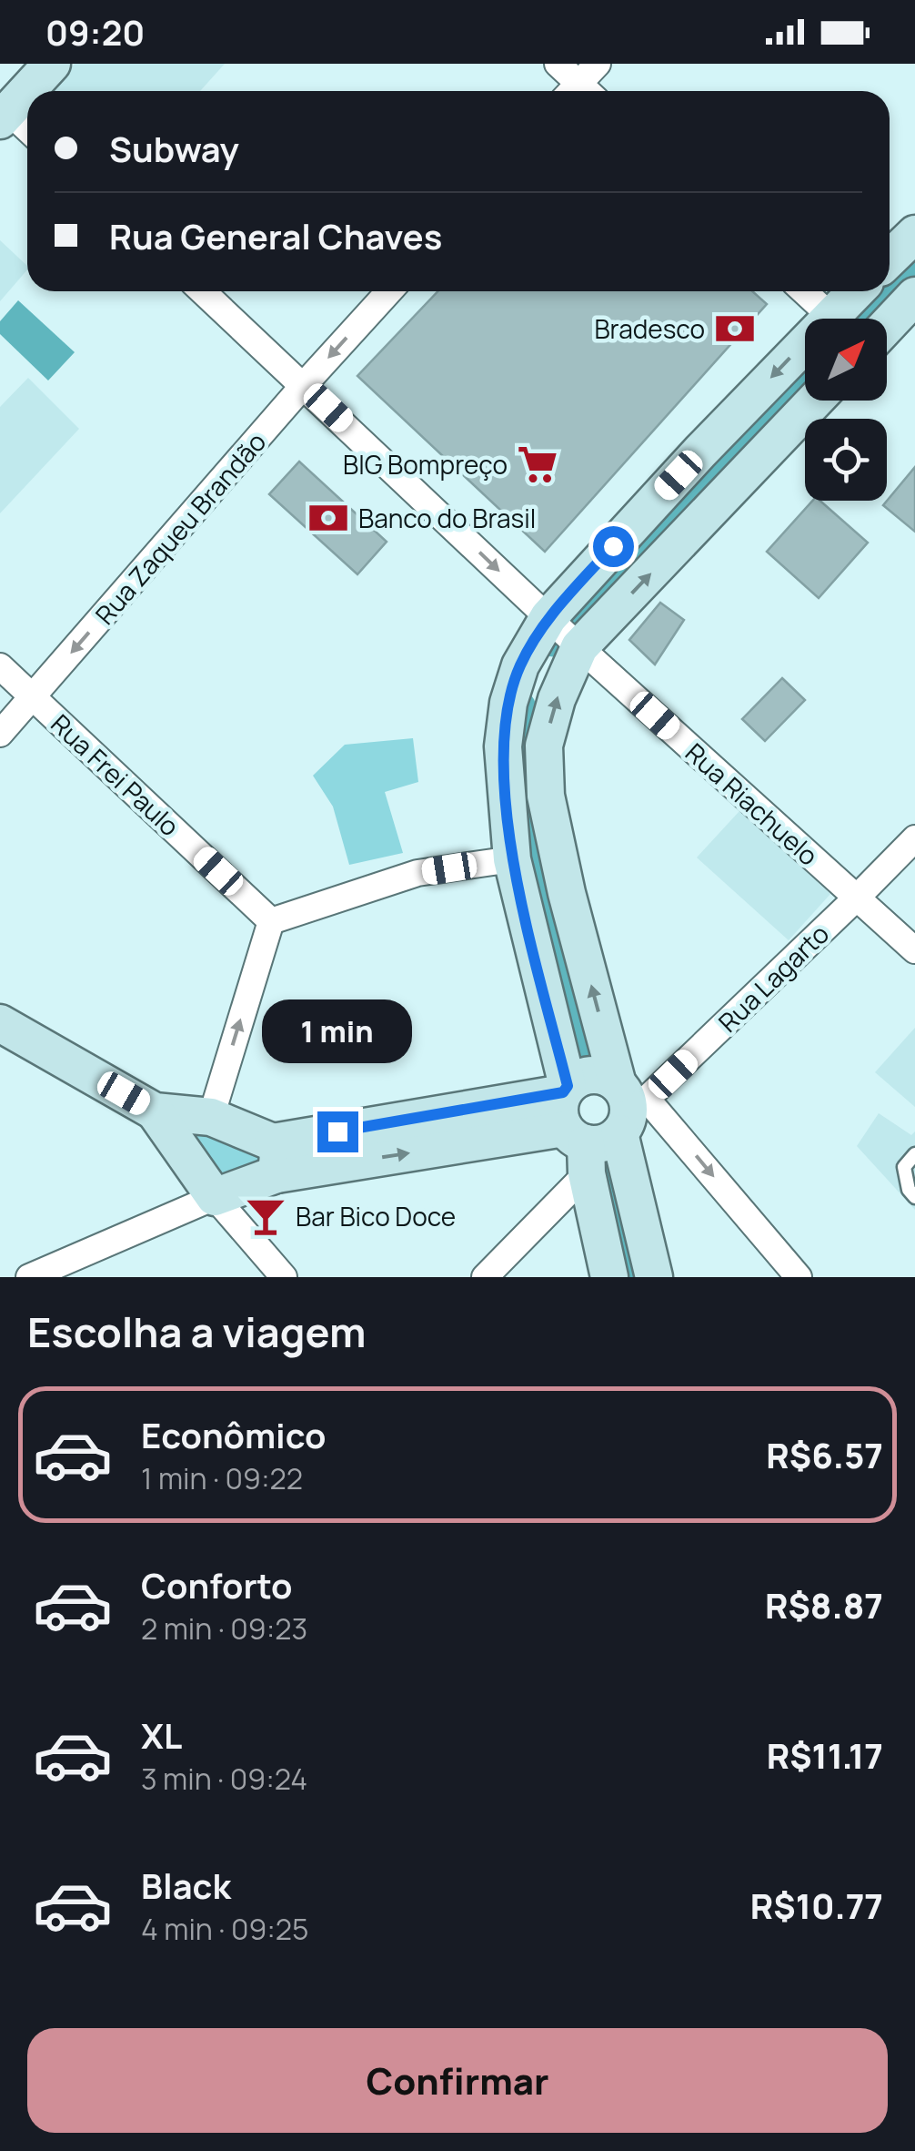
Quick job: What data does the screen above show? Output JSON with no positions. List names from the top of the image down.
{
  "streets": {
    "street": [
      "Rua Zaqueu Brandão",
      "Rua Frei Paulo",
      "Rua Riachuelo",
      "Rua Lagarto"
    ]
  },
  "crossings": [
    ["Rua Zaqueu Brandão", "Rua Frei Paulo"],
    ["Rua Zaqueu Brandão", "Rua Riachuelo"],
    ["Rua Riachuelo", "Rua Lagarto"]
  ],
  "one_way": ["Rua Zaqueu Brandão", "Rua Riachuelo"],
  "places": {
    "bank": ["Bradesco", "Banco do Brasil"],
    "supermarket": ["BIG Bompreço"],
    "bar": ["Bar Bico Doce"]
  },
  "north": "top right",
  "page": {
    "status": "09:20",
    "banner": ["Subway", "Rua General Chaves"],
    "bubble": "1 min",
    "heading": "Escolha a viagem",
    "list": [
      {
        "name": "Econômico",
        "note": "1 min · 09:22",
        "value": "R$6.57"
      },
      {
        "name": "Conforto",
        "note": "2 min · 09:23",
        "value": "R$8.87"
      },
      {
        "name": "XL",
        "note": "3 min · 09:24",
        "value": "R$11.17"
      },
      {
        "name": "Black",
        "note": "4 min · 09:25",
        "value": "R$10.77"
      }
    ],
    "buttons": "Confirmar"
  }
}
